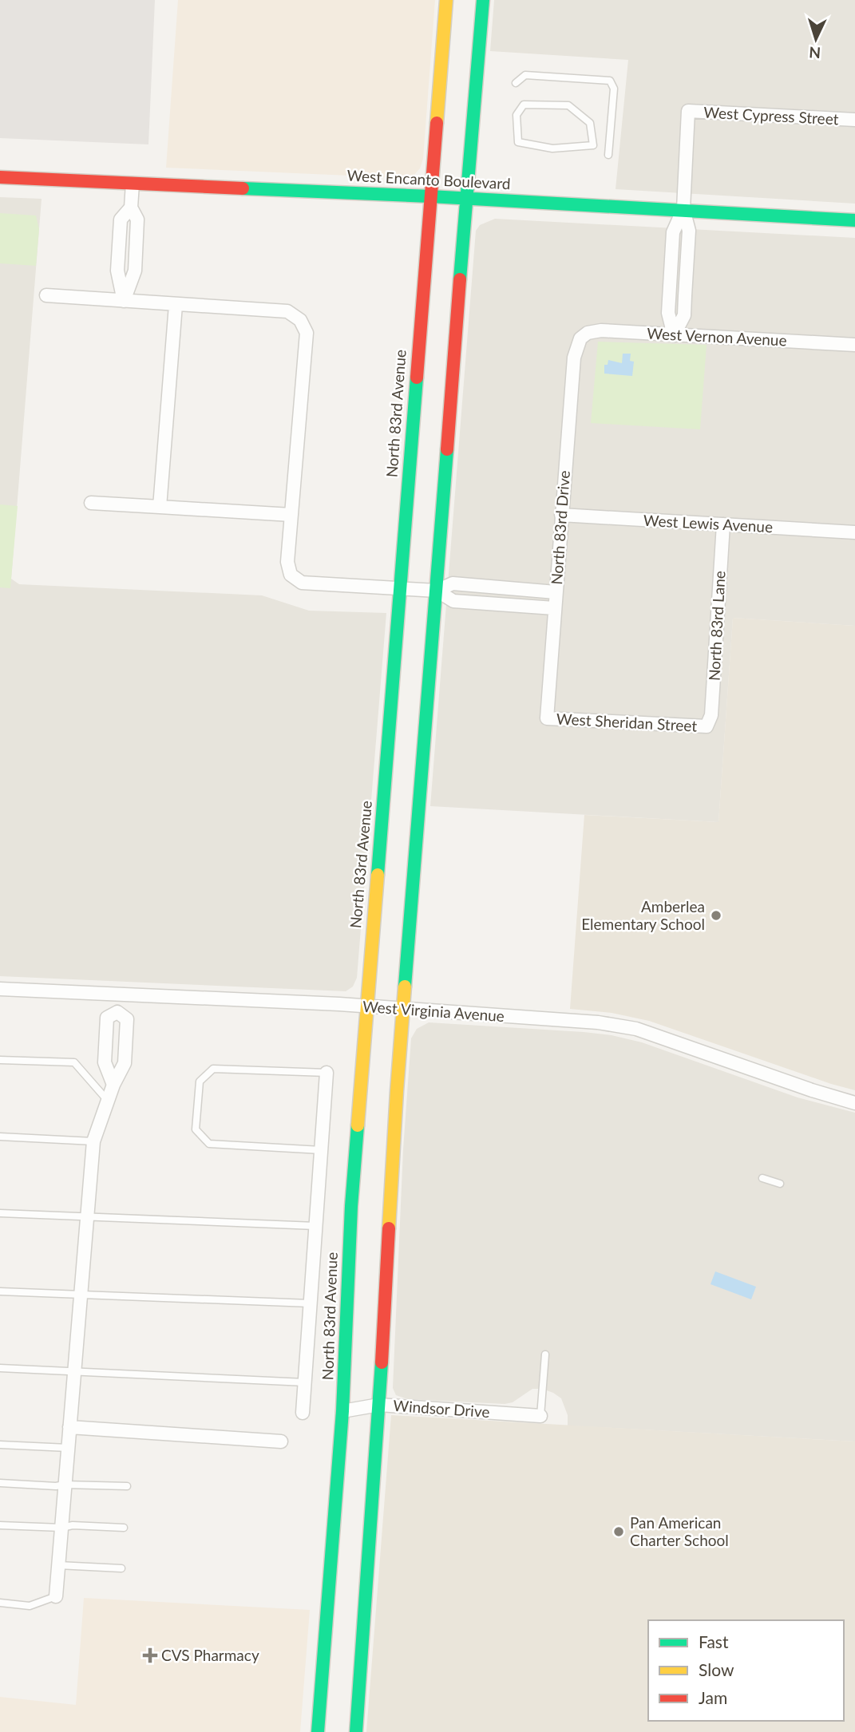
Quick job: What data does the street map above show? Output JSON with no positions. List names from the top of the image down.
{
  "streets": {
    "main road": ["West Encanto Boulevard", "North 83rd Avenue"],
    "street": [
      "West Cypress Street",
      "West Vernon Avenue",
      "West Lewis Avenue",
      "North 83rd Drive",
      "North 83rd Lane",
      "West Sheridan Street",
      "West Virginia Avenue",
      "Windsor Drive"
    ]
  },
  "crossings": [
    ["West Cypress Street", "West Encanto Boulevard"],
    ["West Encanto Boulevard", "North 83rd Avenue"],
    ["West Vernon Avenue", "North 83rd Drive"],
    ["North 83rd Avenue", "West Virginia Avenue"],
    ["North 83rd Avenue", "Windsor Drive"],
    ["West Lewis Avenue", "North 83rd Drive"],
    ["West Lewis Avenue", "North 83rd Lane"],
    ["North 83rd Drive", "West Sheridan Street"],
    ["North 83rd Lane", "West Sheridan Street"]
  ],
  "places": {
    "other": ["Amberlea Elementary School", "Pan American Charter School"],
    "health": ["CVS Pharmacy"]
  },
  "legend": ["Fast", "Slow", "Jam"],
  "north": "bottom"
}
